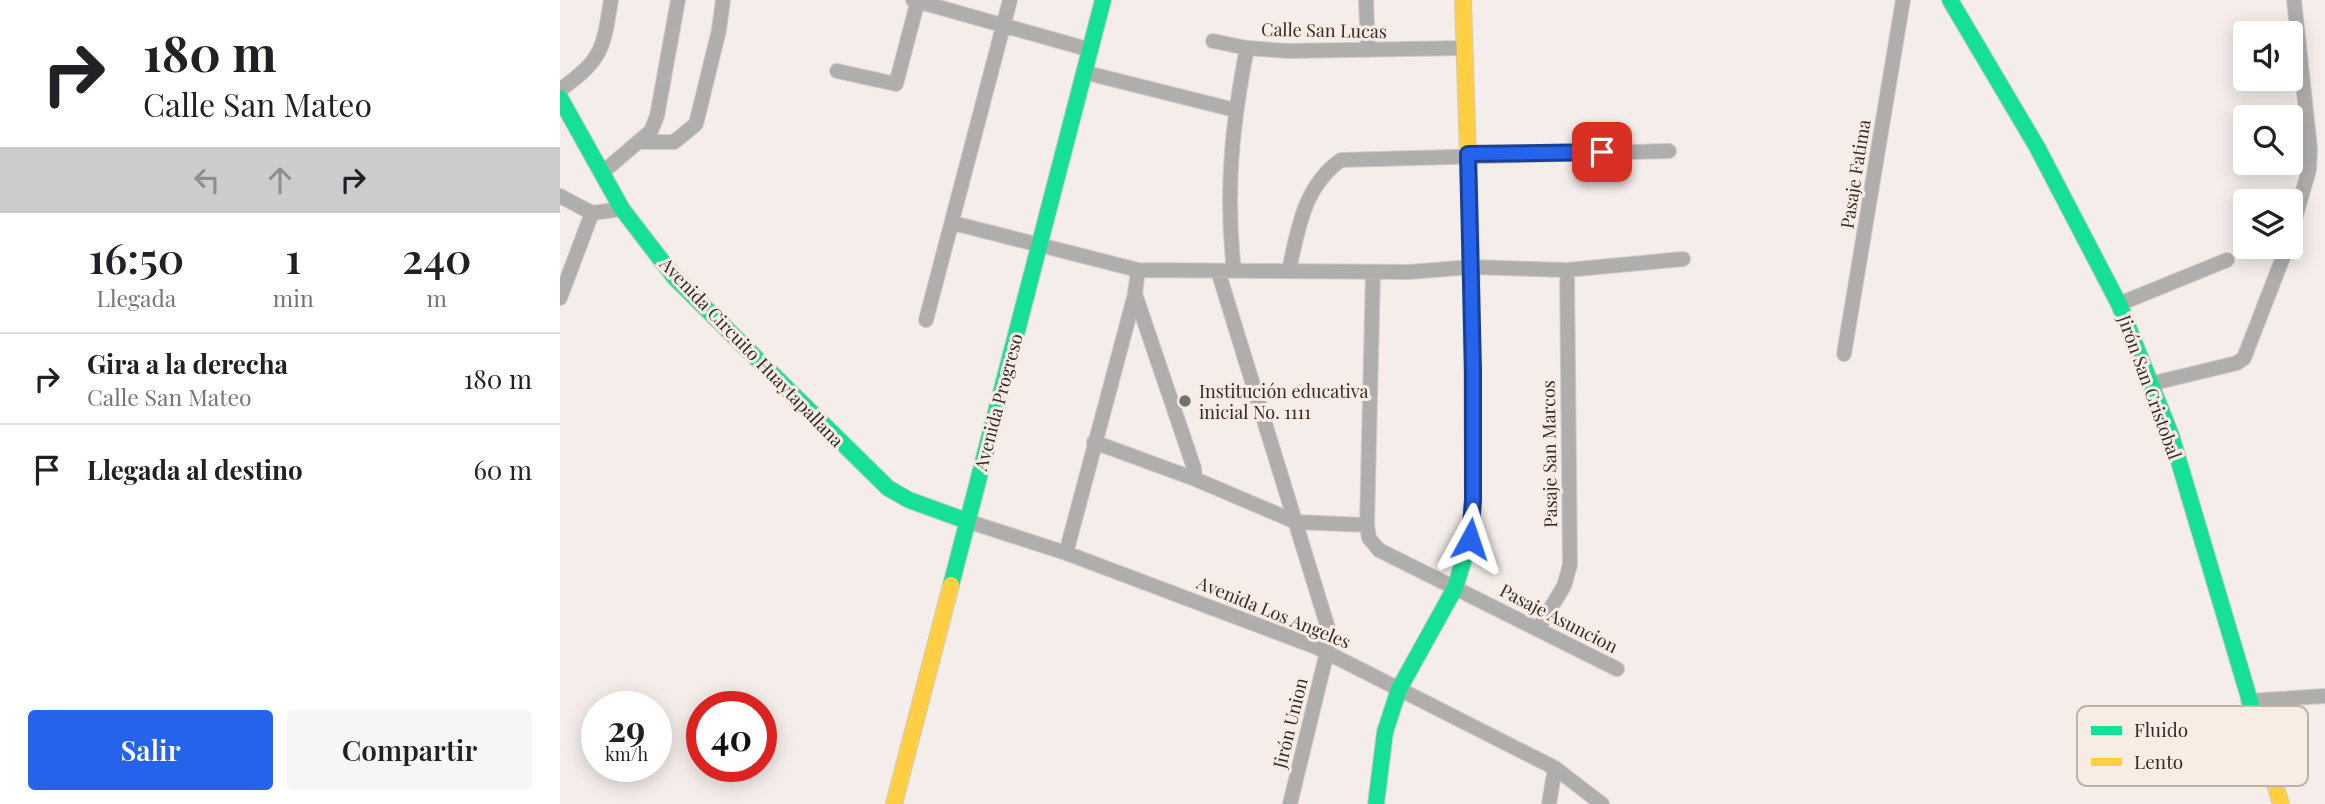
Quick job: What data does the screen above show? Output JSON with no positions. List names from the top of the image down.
{
  "streets": {
    "street": [
      "Calle San Lucas",
      "Pasaje Fatima",
      "Avenida Circuito Huaytapallana",
      "Jirón San Cristobal",
      "Avenida Progreso",
      "Pasaje San Marcos",
      "Avenida Los Angeles",
      "Pasaje Asuncion",
      "Jirón Union"
    ]
  },
  "crossings": [
    ["Avenida Circuito Huaytapallana", "Avenida Progreso"],
    ["Avenida Circuito Huaytapallana", "Avenida Los Angeles"],
    ["Avenida Progreso", "Avenida Los Angeles"],
    ["Pasaje San Marcos", "Pasaje Asuncion"],
    ["Avenida Los Angeles", "Jirón Union"]
  ],
  "places": ["Institución educativa inicial No. 1111"],
  "legend": ["Fluido", "Lento"],
  "page": {
    "turn": ["180 m", "Calle San Mateo"],
    "eta": [
      "16:50",
      "Llegada",
      "1",
      "min",
      "240",
      "m"
    ],
    "list": [
      {
        "name": "Gira a la derecha",
        "note": "Calle San Mateo",
        "value": "180 m"
      },
      {
        "name": "Llegada al destino",
        "value": "60 m"
      }
    ],
    "speed": "29 km/h",
    "limit": "40",
    "buttons": ["Salir", "Compartir"]
  }
}
